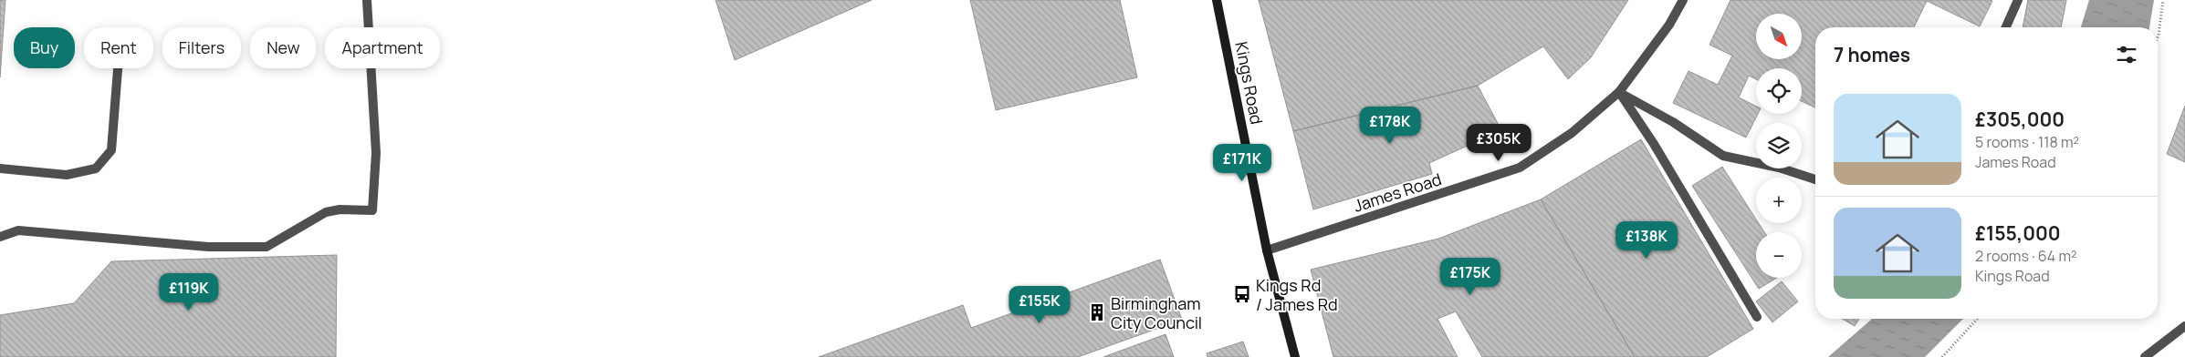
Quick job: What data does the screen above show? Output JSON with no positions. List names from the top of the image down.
{
  "streets": {
    "street": ["Kings Road", "James Road"]
  },
  "crossings": [
    ["Kings Road", "James Road"]
  ],
  "places": {
    "bus stop": ["Kings Rd / James Rd"],
    "building": ["Birmingham City Council"]
  },
  "north": "bottom right",
  "page": {
    "map_buttons": ["+", "−"],
    "chip": [
      "Buy",
      "Rent",
      "Filters",
      "New",
      "Apartment"
    ],
    "heading": "7 homes",
    "list": [
      {
        "name": "£305,000",
        "note": "5 rooms · 118 m² · James Road"
      },
      {
        "name": "£155,000",
        "note": "2 rooms · 64 m² · Kings Road"
      }
    ],
    "price": [
      "£178K",
      "£305K",
      "£171K",
      "£138K",
      "£175K",
      "£119K",
      "£155K"
    ]
  }
}
